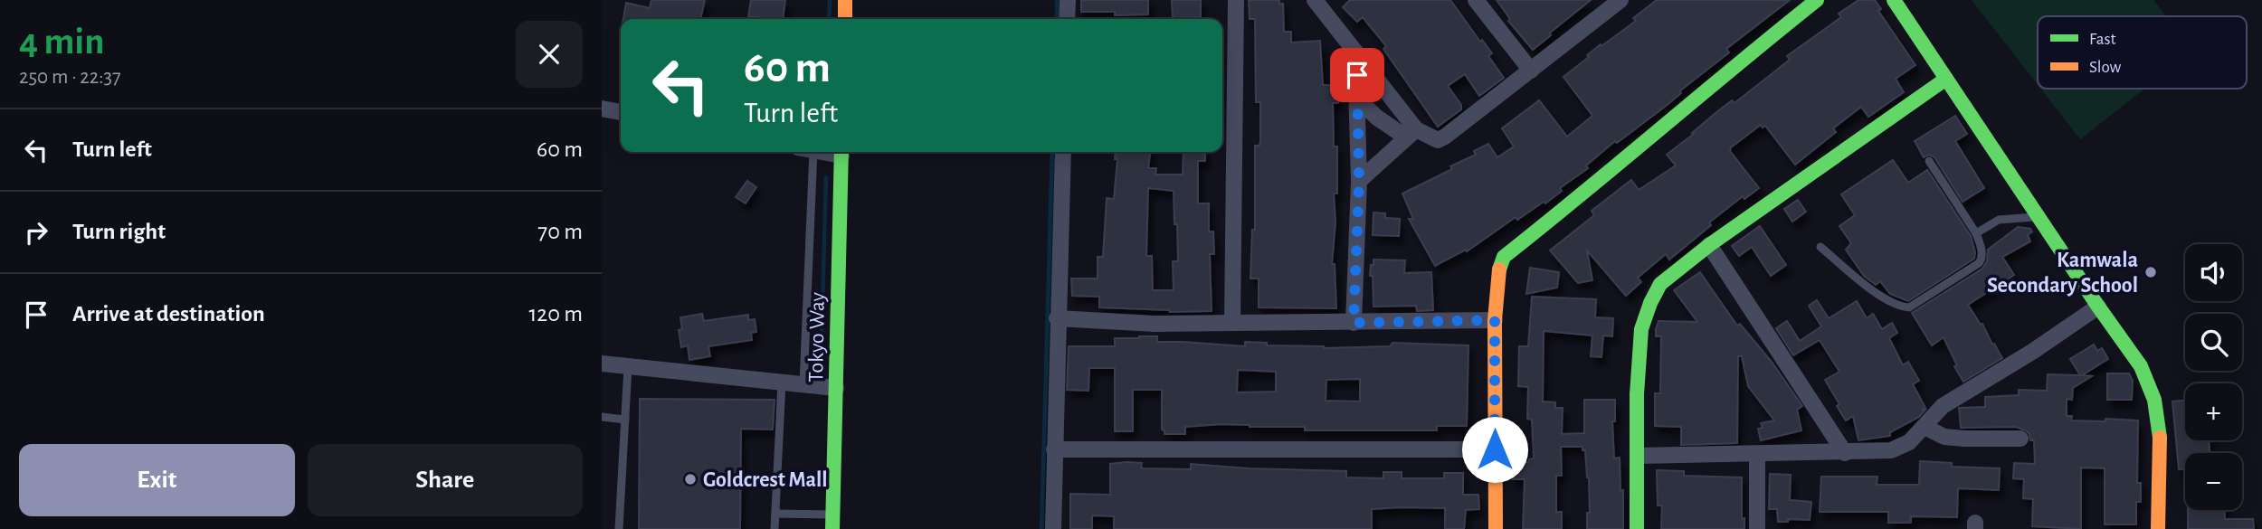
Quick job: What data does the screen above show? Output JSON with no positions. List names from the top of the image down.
{
  "streets": {
    "street": ["Tokyo Way"]
  },
  "places": ["Kamwala Secondary School", "Goldcrest Mall"],
  "legend": ["Fast", "Slow"],
  "page": {
    "heading": ["4 min", "250 m · 22:37"],
    "turn": ["60 m", "Turn left"],
    "list": [
      {
        "name": "Turn left",
        "value": "60 m"
      },
      {
        "name": "Turn right",
        "value": "70 m"
      },
      {
        "name": "Arrive at destination",
        "value": "120 m"
      }
    ],
    "map_buttons": ["+", "−"],
    "buttons": ["Exit", "Share"]
  }
}
